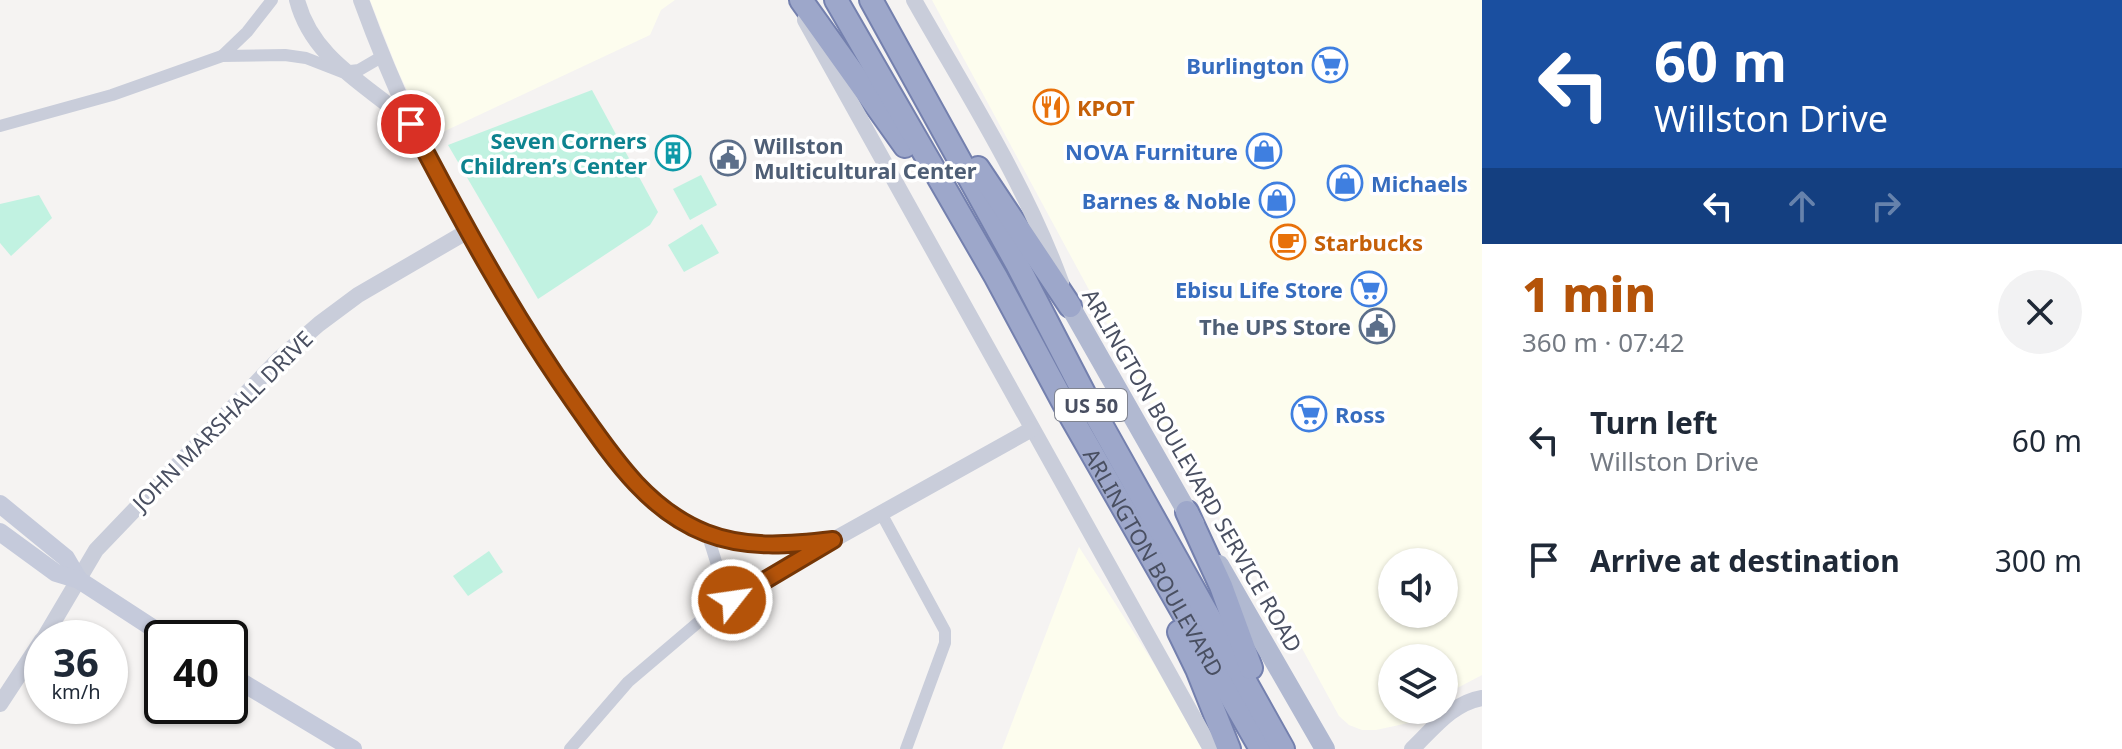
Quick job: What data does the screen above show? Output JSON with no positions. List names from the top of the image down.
{
  "streets": {
    "highway": ["US 50", "ARLINGTON BOULEVARD"],
    "main road": ["ARLINGTON BOULEVARD SERVICE ROAD"],
    "street": ["JOHN MARSHALL DRIVE"]
  },
  "places": {
    "supermarket": ["Burlington", "Ebisu Life Store", "Ross"],
    "restaurant": ["KPOT"],
    "shop": ["NOVA Furniture", "Michaels", "Barnes & Noble"],
    "building": ["Seven Corners Children’s Center"],
    "public building": ["Willston Multicultural Center", "The UPS Store"],
    "cafe": ["Starbucks"]
  },
  "page": {
    "turn": ["60 m", "Willston Drive"],
    "heading": ["1 min", "360 m · 07:42"],
    "list": [
      {
        "name": "Turn left",
        "note": "Willston Drive",
        "value": "60 m"
      },
      {
        "name": "Arrive at destination",
        "value": "300 m"
      }
    ],
    "speed": "36 km/h",
    "limit": "40"
  }
}
